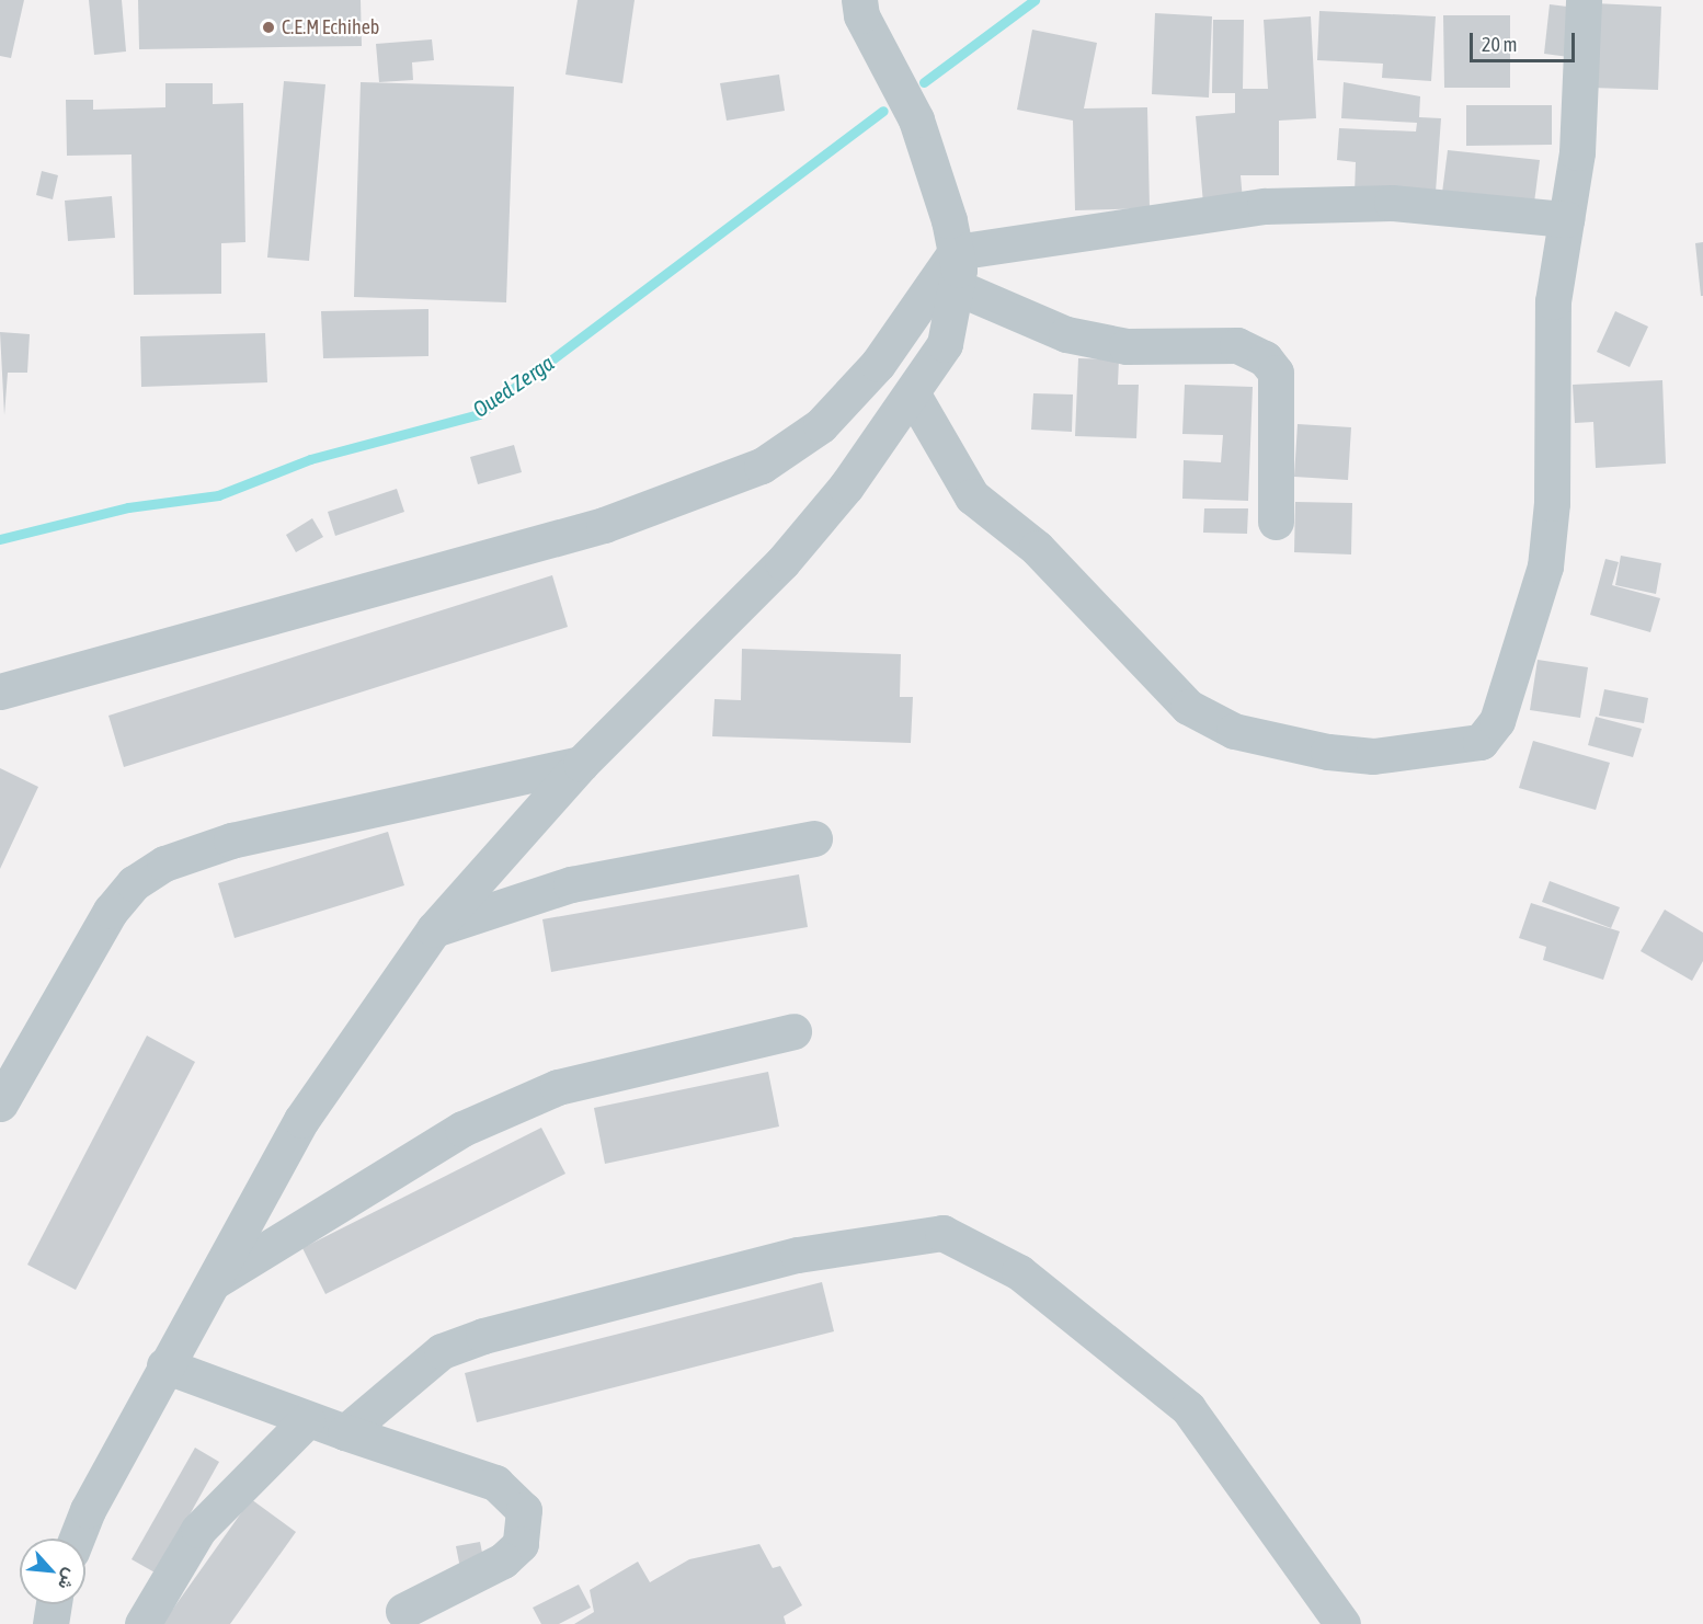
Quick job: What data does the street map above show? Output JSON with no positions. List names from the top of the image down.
{
  "water": ["Oued Zerga"],
  "places": ["C.E.M Echiheb"],
  "scale_bar": "20 m",
  "north": "bottom right"
}
